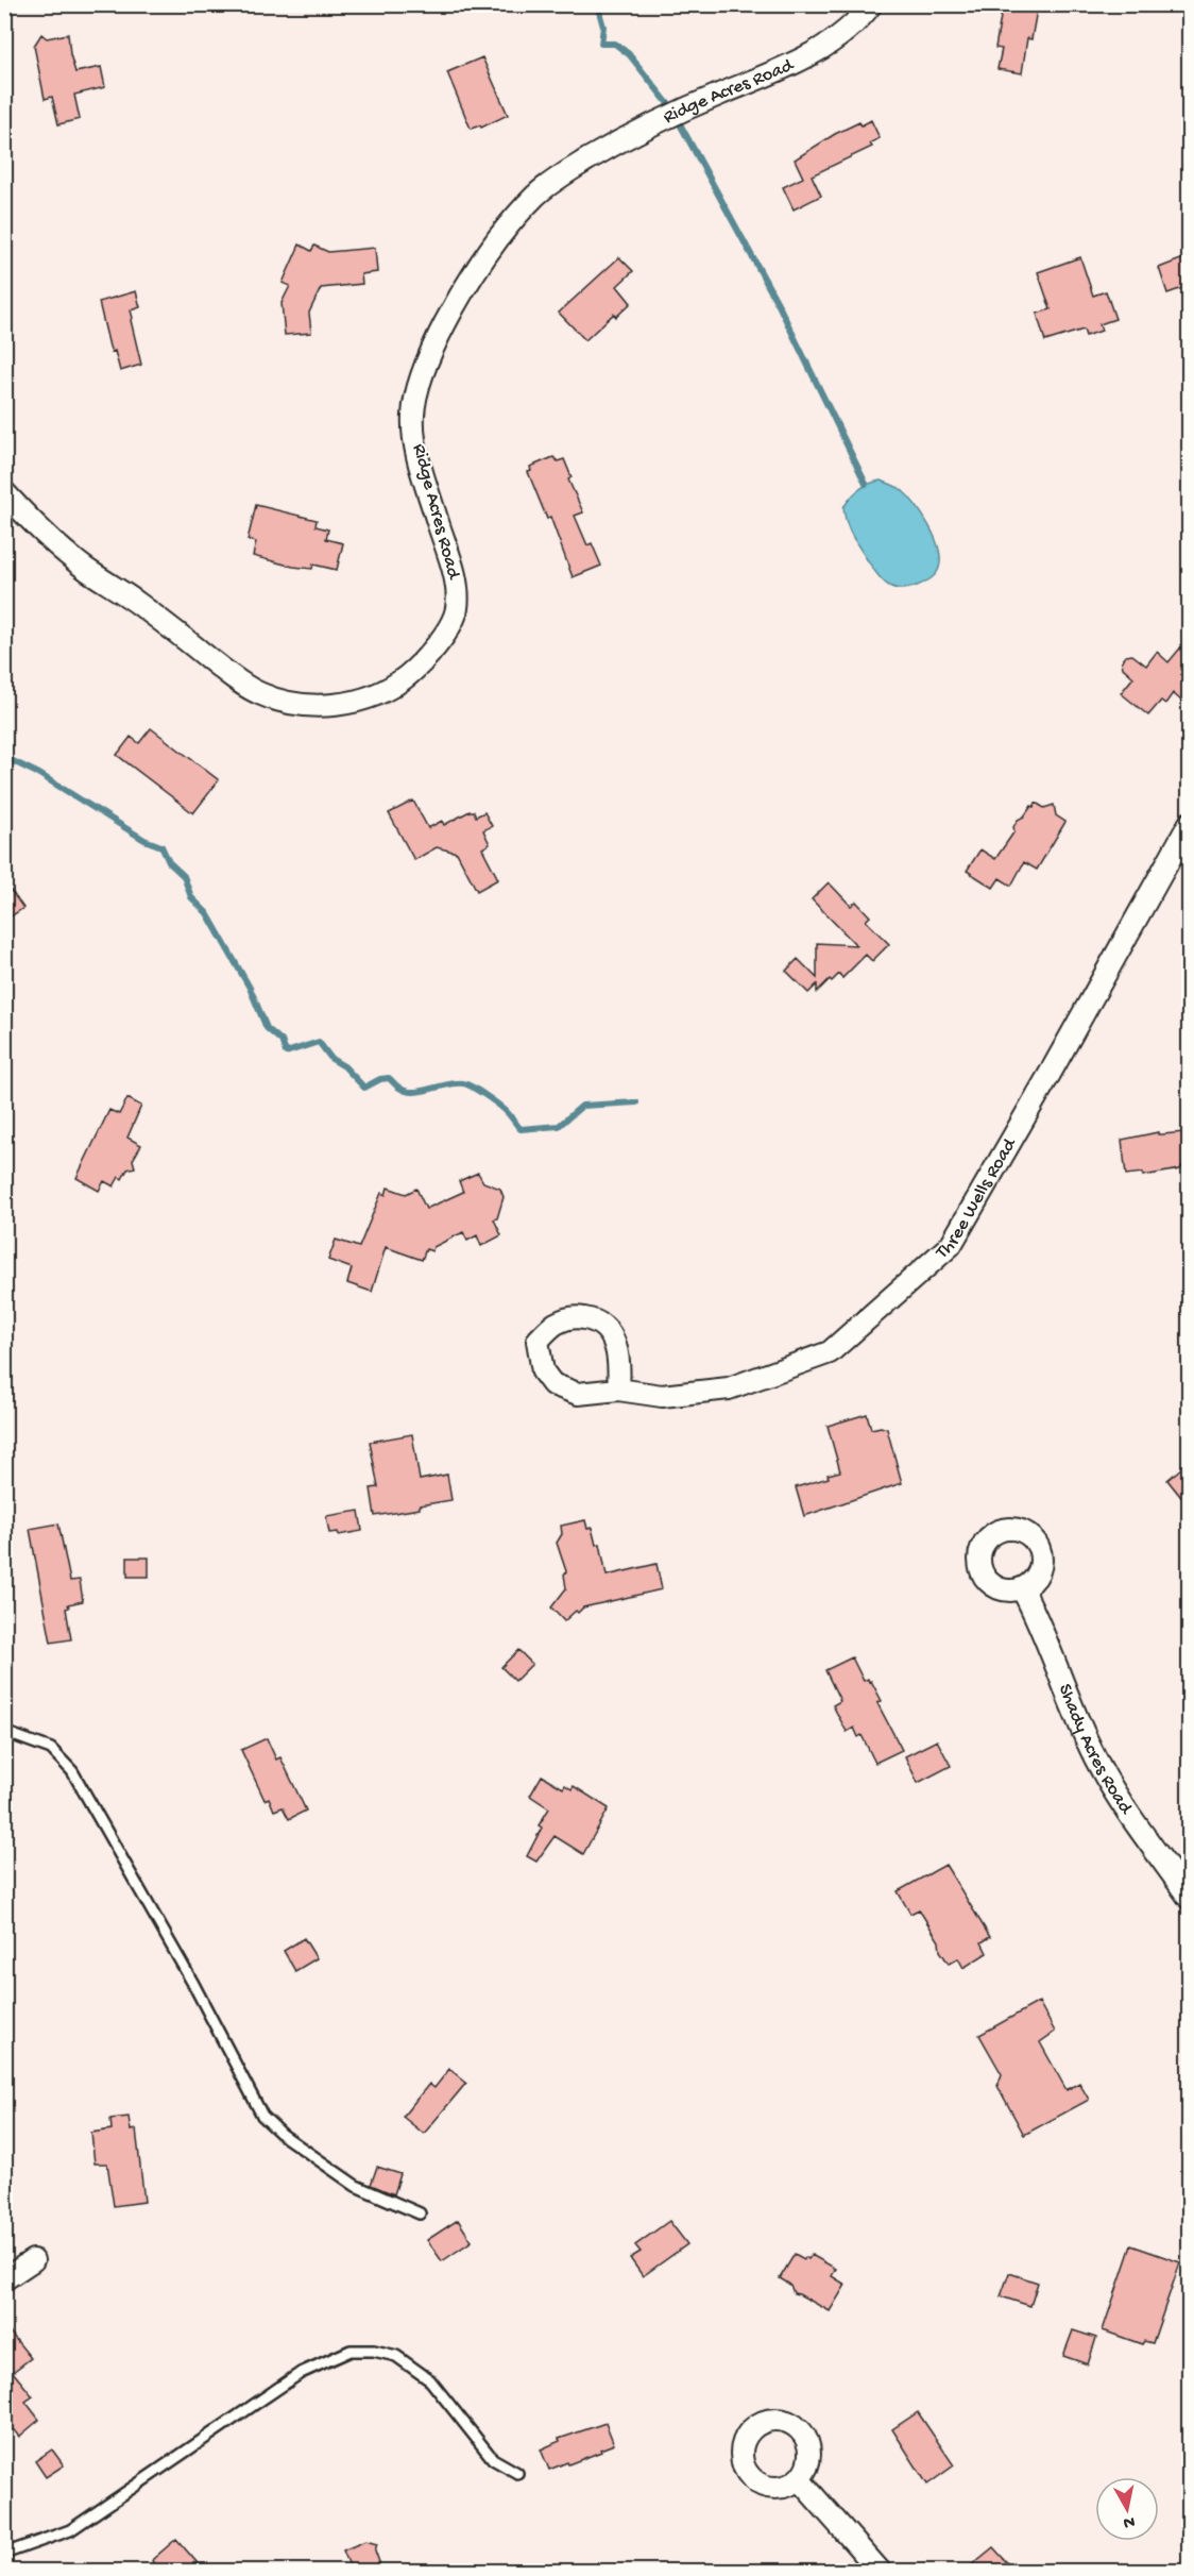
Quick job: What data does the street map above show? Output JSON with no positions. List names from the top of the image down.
{
  "streets": {
    "street": ["Ridge Acres Road", "Three Wells Road", "Shady Acres Road"]
  },
  "north": "bottom"
}
